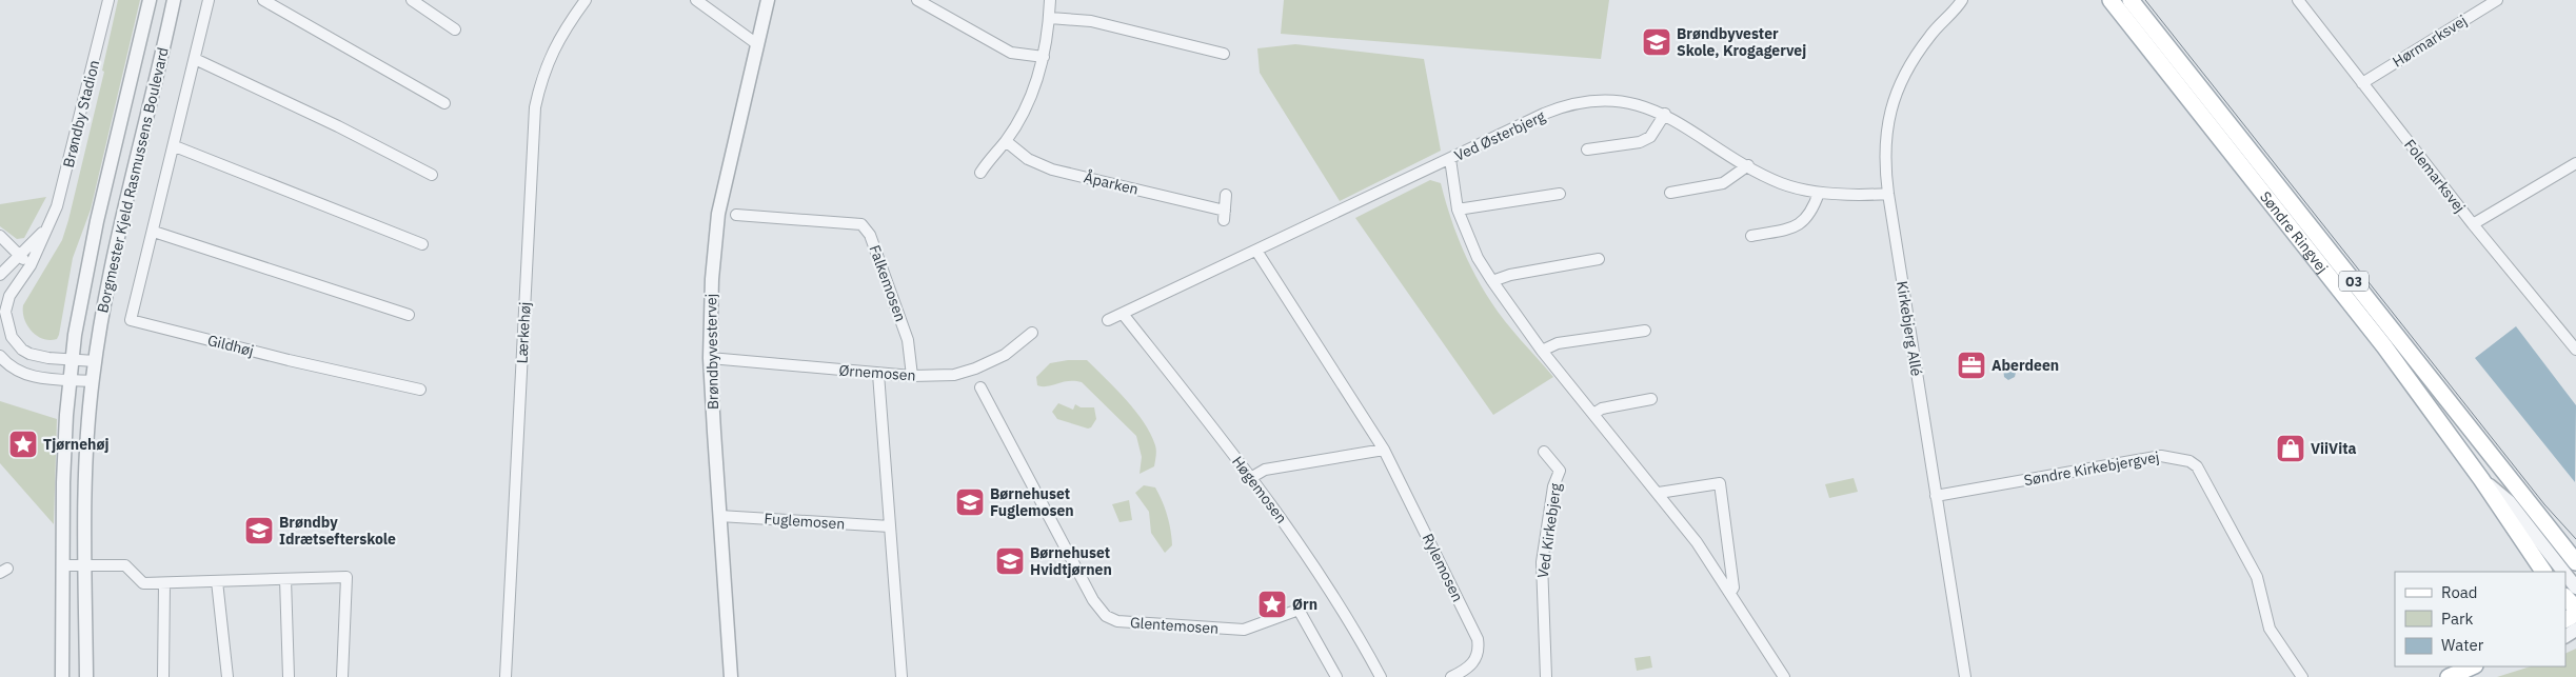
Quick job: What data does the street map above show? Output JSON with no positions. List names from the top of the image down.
{
  "streets": {
    "main road": ["Søndre Ringvej", "O3"],
    "street": [
      "Hørmarksvej",
      "Brøndby Stadion",
      "Ved Østerbjerg",
      "Folemarksvej",
      "Borgmester Kjeld Rasmussens Boulevard",
      "Åparken",
      "Falkemosen",
      "Kirkebjerg Allé",
      "Lærkehøj",
      "Gildhøj",
      "Brøndbyvestervej",
      "Ørnemosen",
      "Søndre Kirkebjergvej",
      "Høgemosen",
      "Fuglemosen",
      "Ved Kirkebjerg",
      "Rylemosen",
      "Glentemosen"
    ]
  },
  "crossings": [
    ["Hørmarksvej", "Folemarksvej"],
    ["Brøndby Stadion", "Borgmester Kjeld Rasmussens Boulevard"],
    ["Ved Østerbjerg", "Kirkebjerg Allé"],
    ["Ved Østerbjerg", "Rylemosen"],
    ["Falkemosen", "Ørnemosen"],
    ["Kirkebjerg Allé", "Søndre Kirkebjergvej"],
    ["Brøndbyvestervej", "Ørnemosen"],
    ["Brøndbyvestervej", "Fuglemosen"]
  ],
  "places": {
    "school or university": [
      "Brøndbyvester Skole, Krogagervej",
      "Børnehuset Fuglemosen",
      "Brøndby Idrætsefterskole",
      "Børnehuset Hvidtjørnen"
    ],
    "office": ["Aberdeen"],
    "place": ["Tjørnehøj", "Ørn"],
    "shop": ["ViiVita"]
  },
  "legend": ["Road", "Park", "Water"]
}
